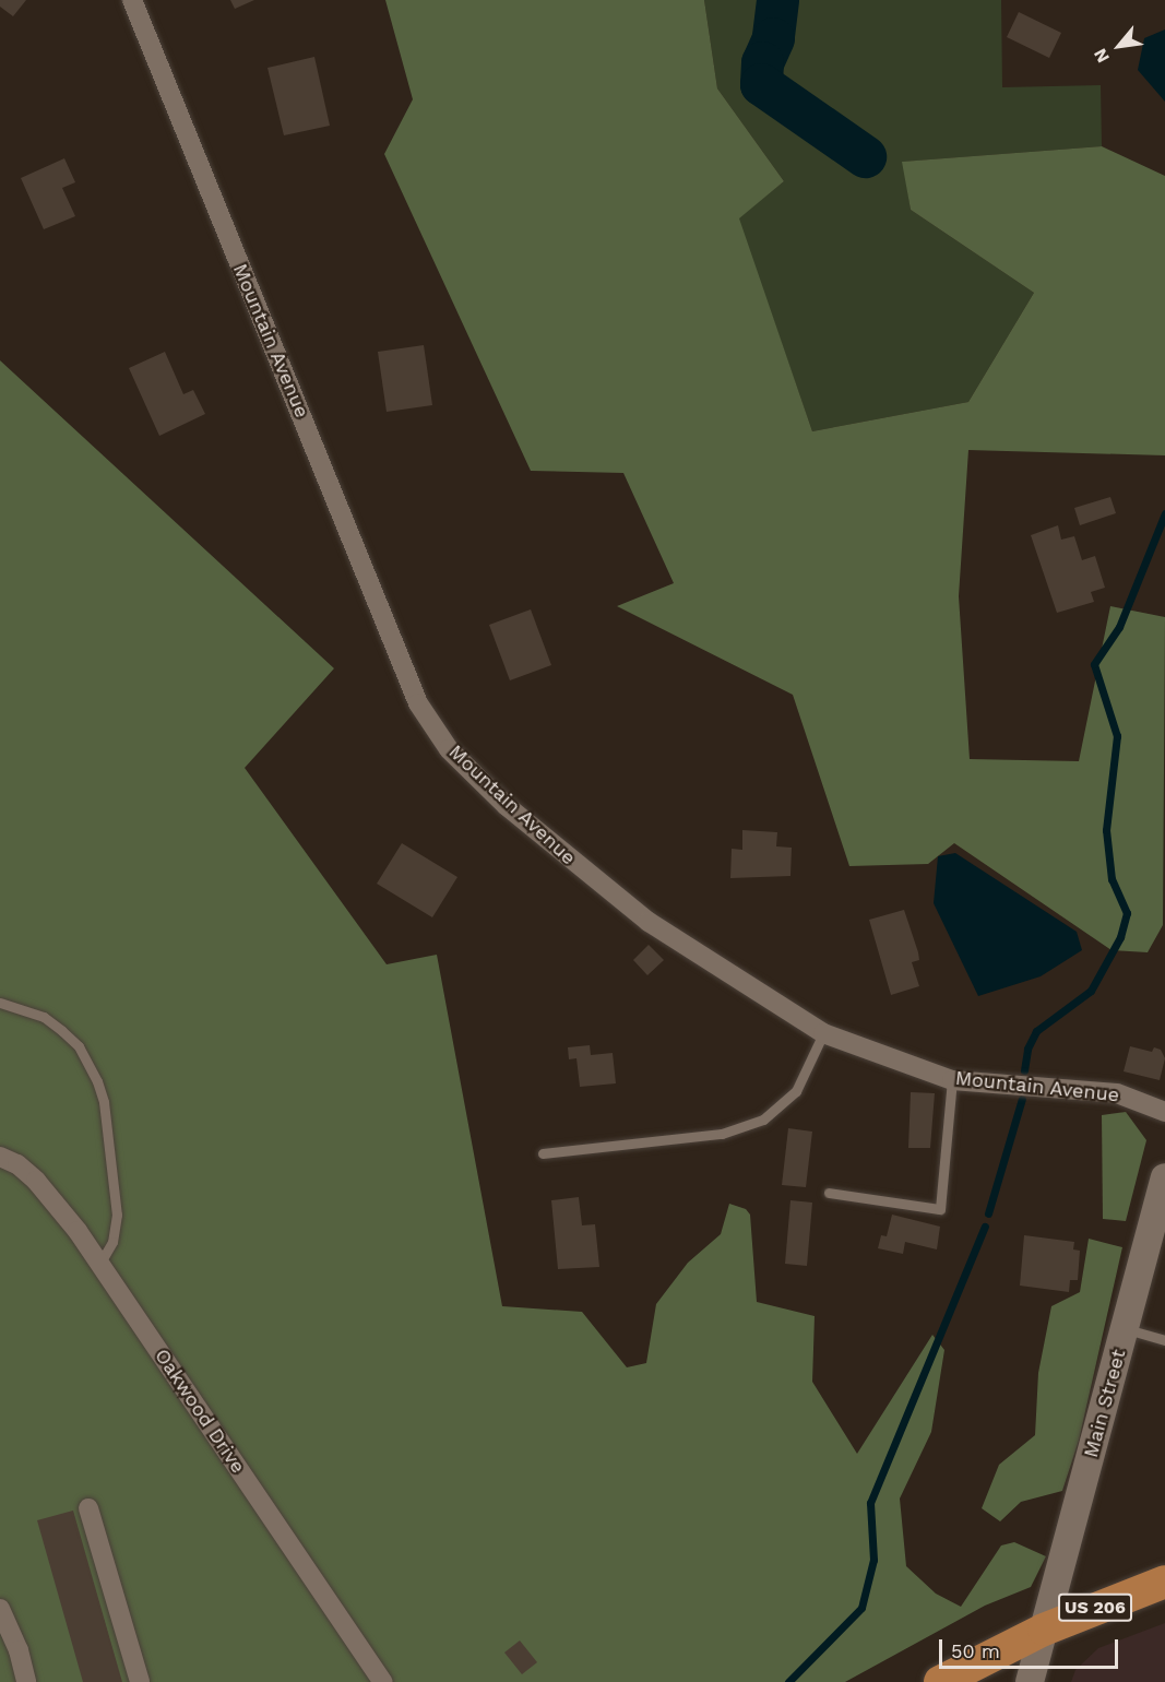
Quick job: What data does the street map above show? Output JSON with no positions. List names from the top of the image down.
{
  "streets": {
    "highway": ["US 206"],
    "main road": ["Main Street"],
    "street": ["Mountain Avenue", "Oakwood Drive"]
  },
  "crossings": [
    ["Main Street", "US 206"]
  ],
  "scale_bar": "50 m",
  "north": "bottom left"
}
